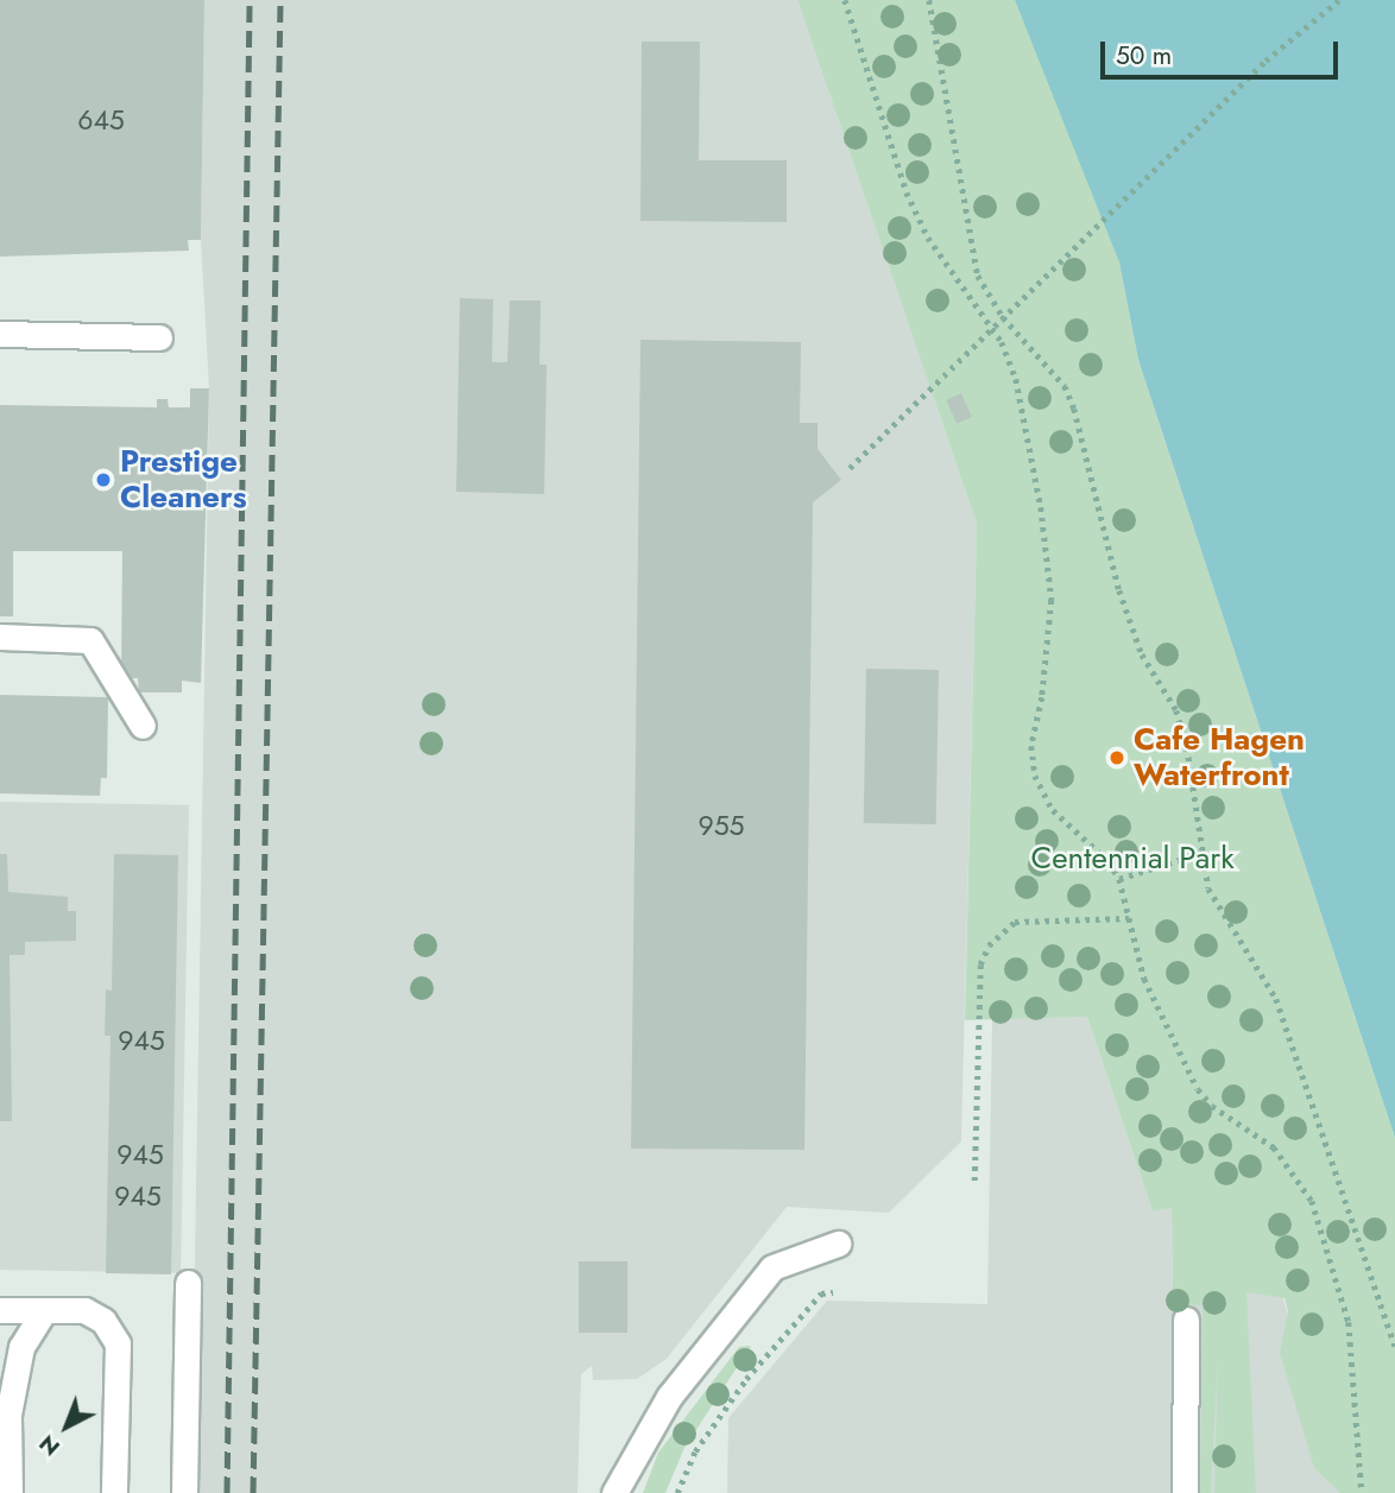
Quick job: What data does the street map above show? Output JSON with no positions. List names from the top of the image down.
{
  "parks": ["Centennial Park"],
  "places": ["Prestige Cleaners", "Cafe Hagen Waterfront"],
  "house_numbers": [
    "645",
    "955",
    "945",
    "945",
    "945"
  ],
  "scale_bar": "50 m",
  "north": "bottom left"
}
